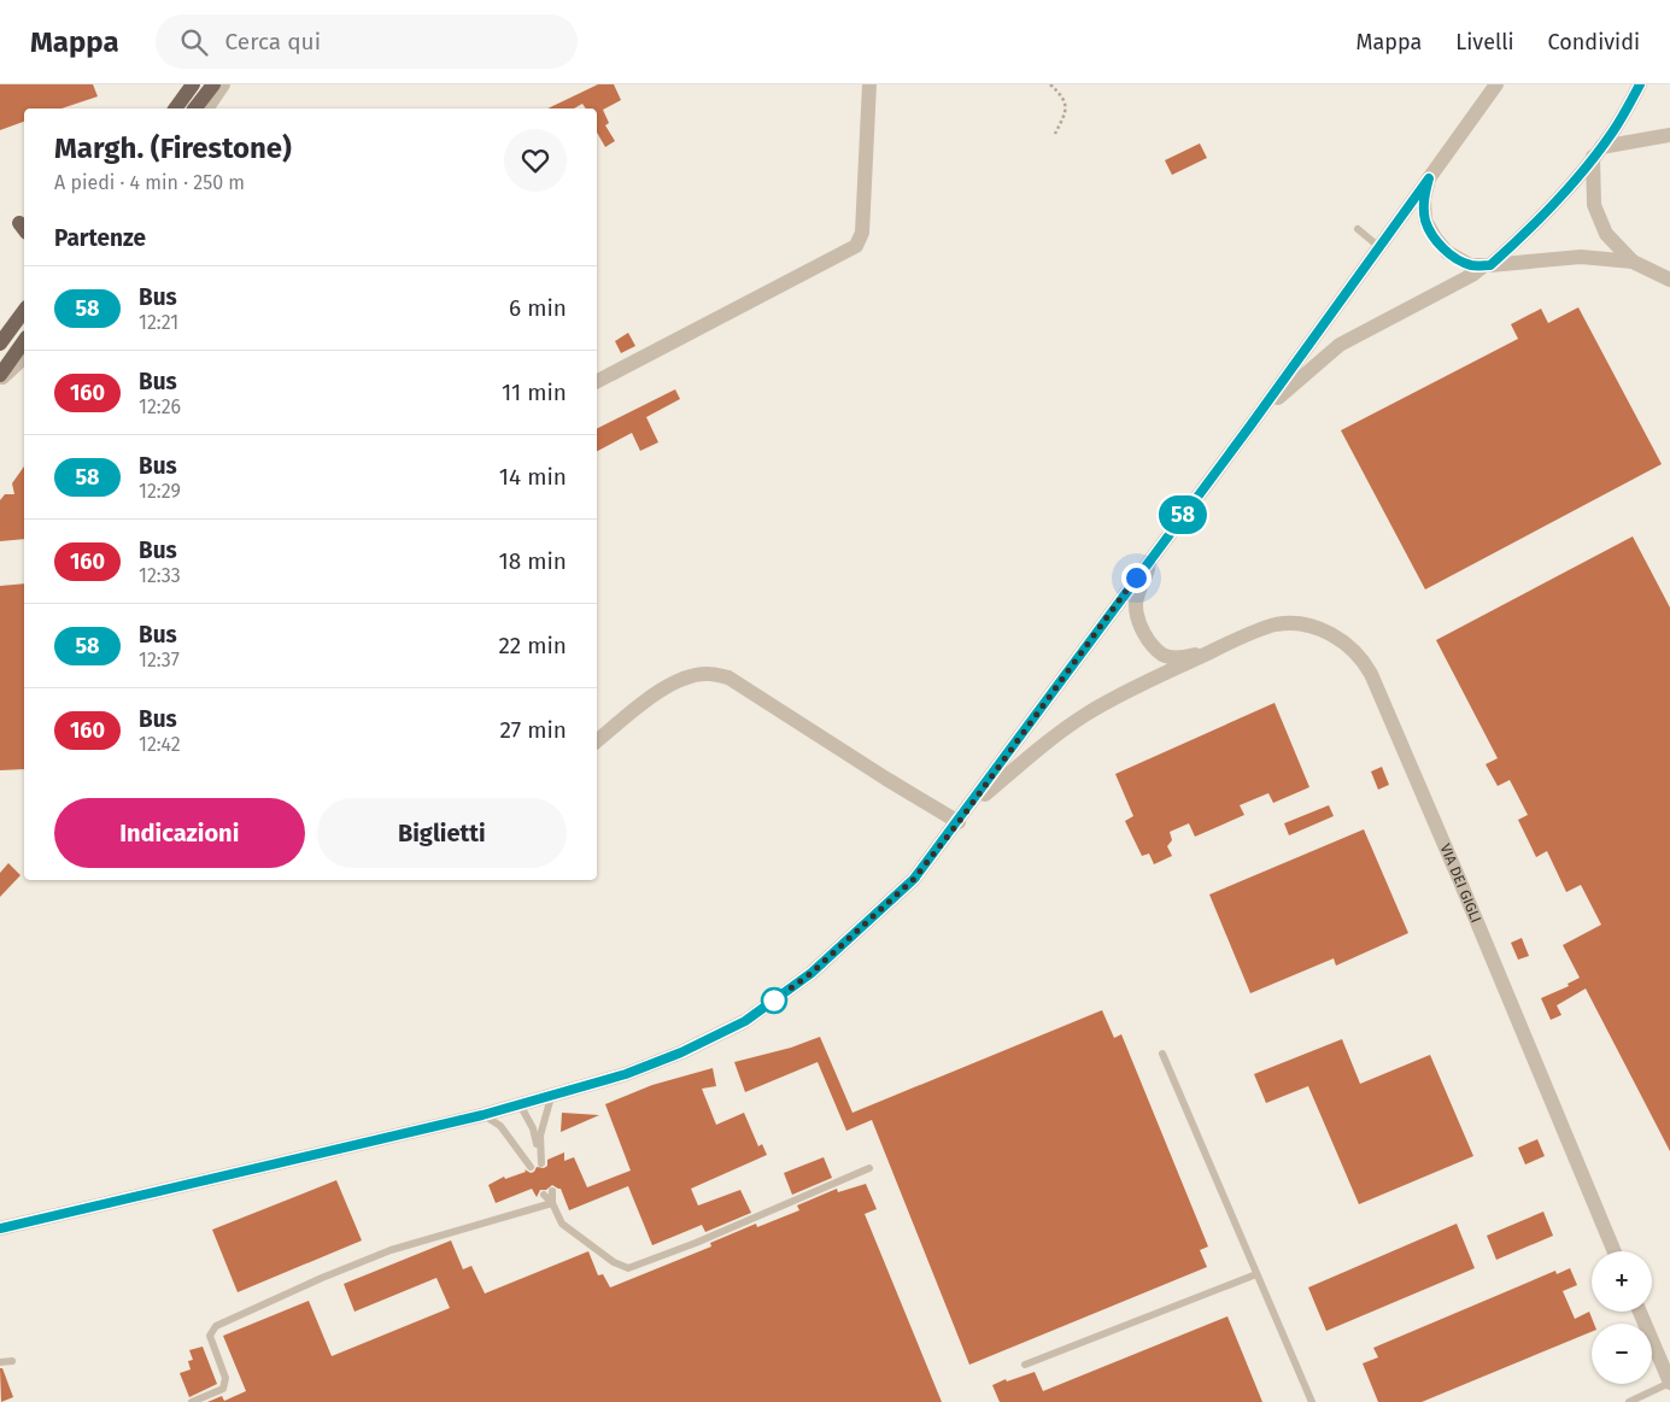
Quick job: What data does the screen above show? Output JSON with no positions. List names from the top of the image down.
{
  "streets": {
    "street": ["VIA DEI GIGLI"]
  },
  "lines": ["bus line 58"],
  "page": {
    "header": "Mappa",
    "search": "Cerca qui",
    "nav": ["Mappa", "Livelli", "Condividi"],
    "on_map": "58",
    "heading": [
      ["Margh. (Firestone)", "A piedi · 4 min · 250 m"],
      "Partenze"
    ],
    "list": [
      {
        "mark": "58",
        "name": "Bus",
        "note": "12:21",
        "value": "6 min"
      },
      {
        "mark": "160",
        "name": "Bus",
        "note": "12:26",
        "value": "11 min"
      },
      {
        "mark": "58",
        "name": "Bus",
        "note": "12:29",
        "value": "14 min"
      },
      {
        "mark": "160",
        "name": "Bus",
        "note": "12:33",
        "value": "18 min"
      },
      {
        "mark": "58",
        "name": "Bus",
        "note": "12:37",
        "value": "22 min"
      },
      {
        "mark": "160",
        "name": "Bus",
        "note": "12:42",
        "value": "27 min"
      }
    ],
    "buttons": ["Indicazioni", "Biglietti"],
    "map_buttons": ["+", "−"]
  }
}
